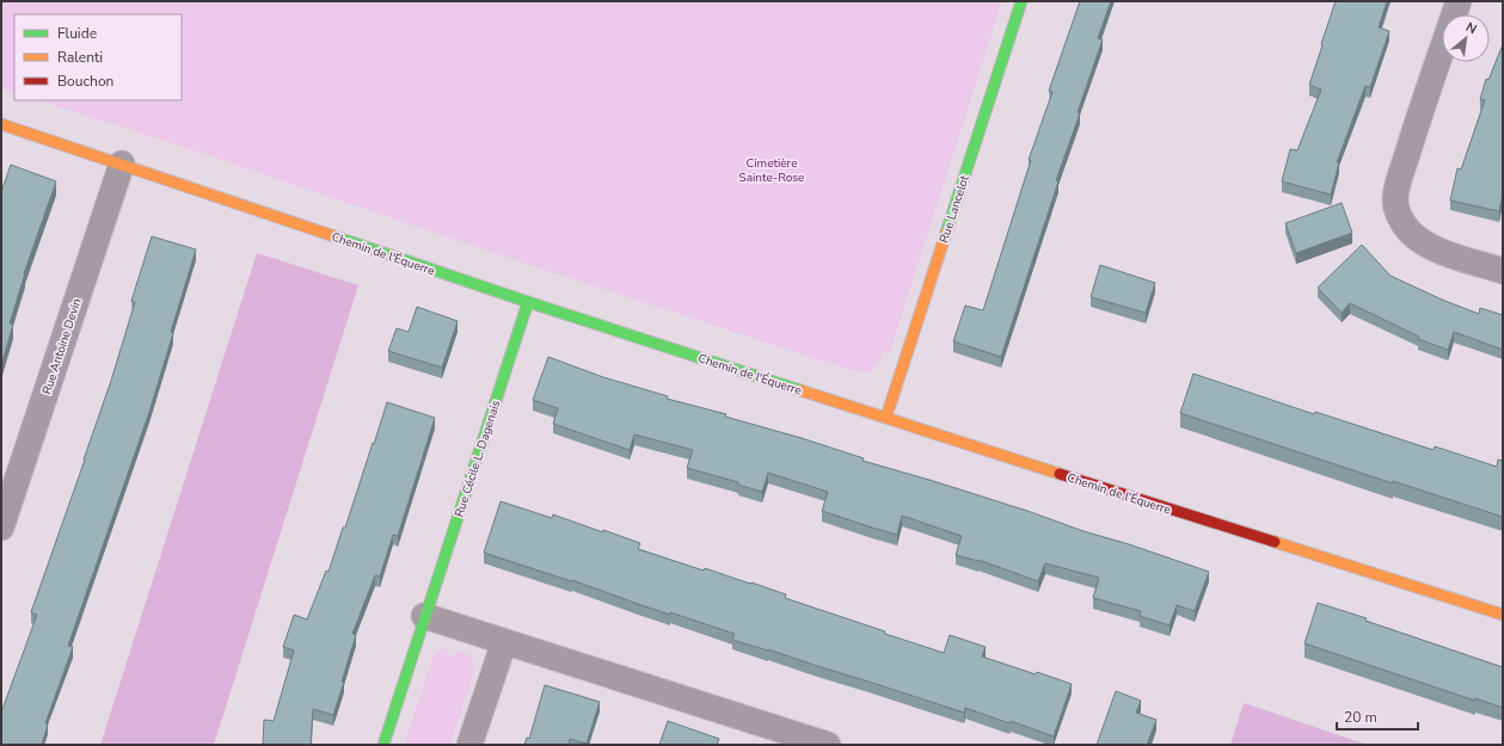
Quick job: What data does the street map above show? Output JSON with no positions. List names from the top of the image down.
{
  "streets": {
    "street": [
      "Rue Lancelot",
      "Chemin de l'Équerre",
      "Rue Antoine Devin",
      "Rue Cécile L. Dagenais"
    ]
  },
  "crossings": [
    ["Rue Lancelot", "Chemin de l'Équerre"],
    ["Chemin de l'Équerre", "Rue Antoine Devin"],
    ["Chemin de l'Équerre", "Rue Cécile L. Dagenais"]
  ],
  "parks": ["Cimetière Sainte-Rose"],
  "legend": ["Fluide", "Ralenti", "Bouchon"],
  "scale_bar": "20 m",
  "north": "top right"
}
